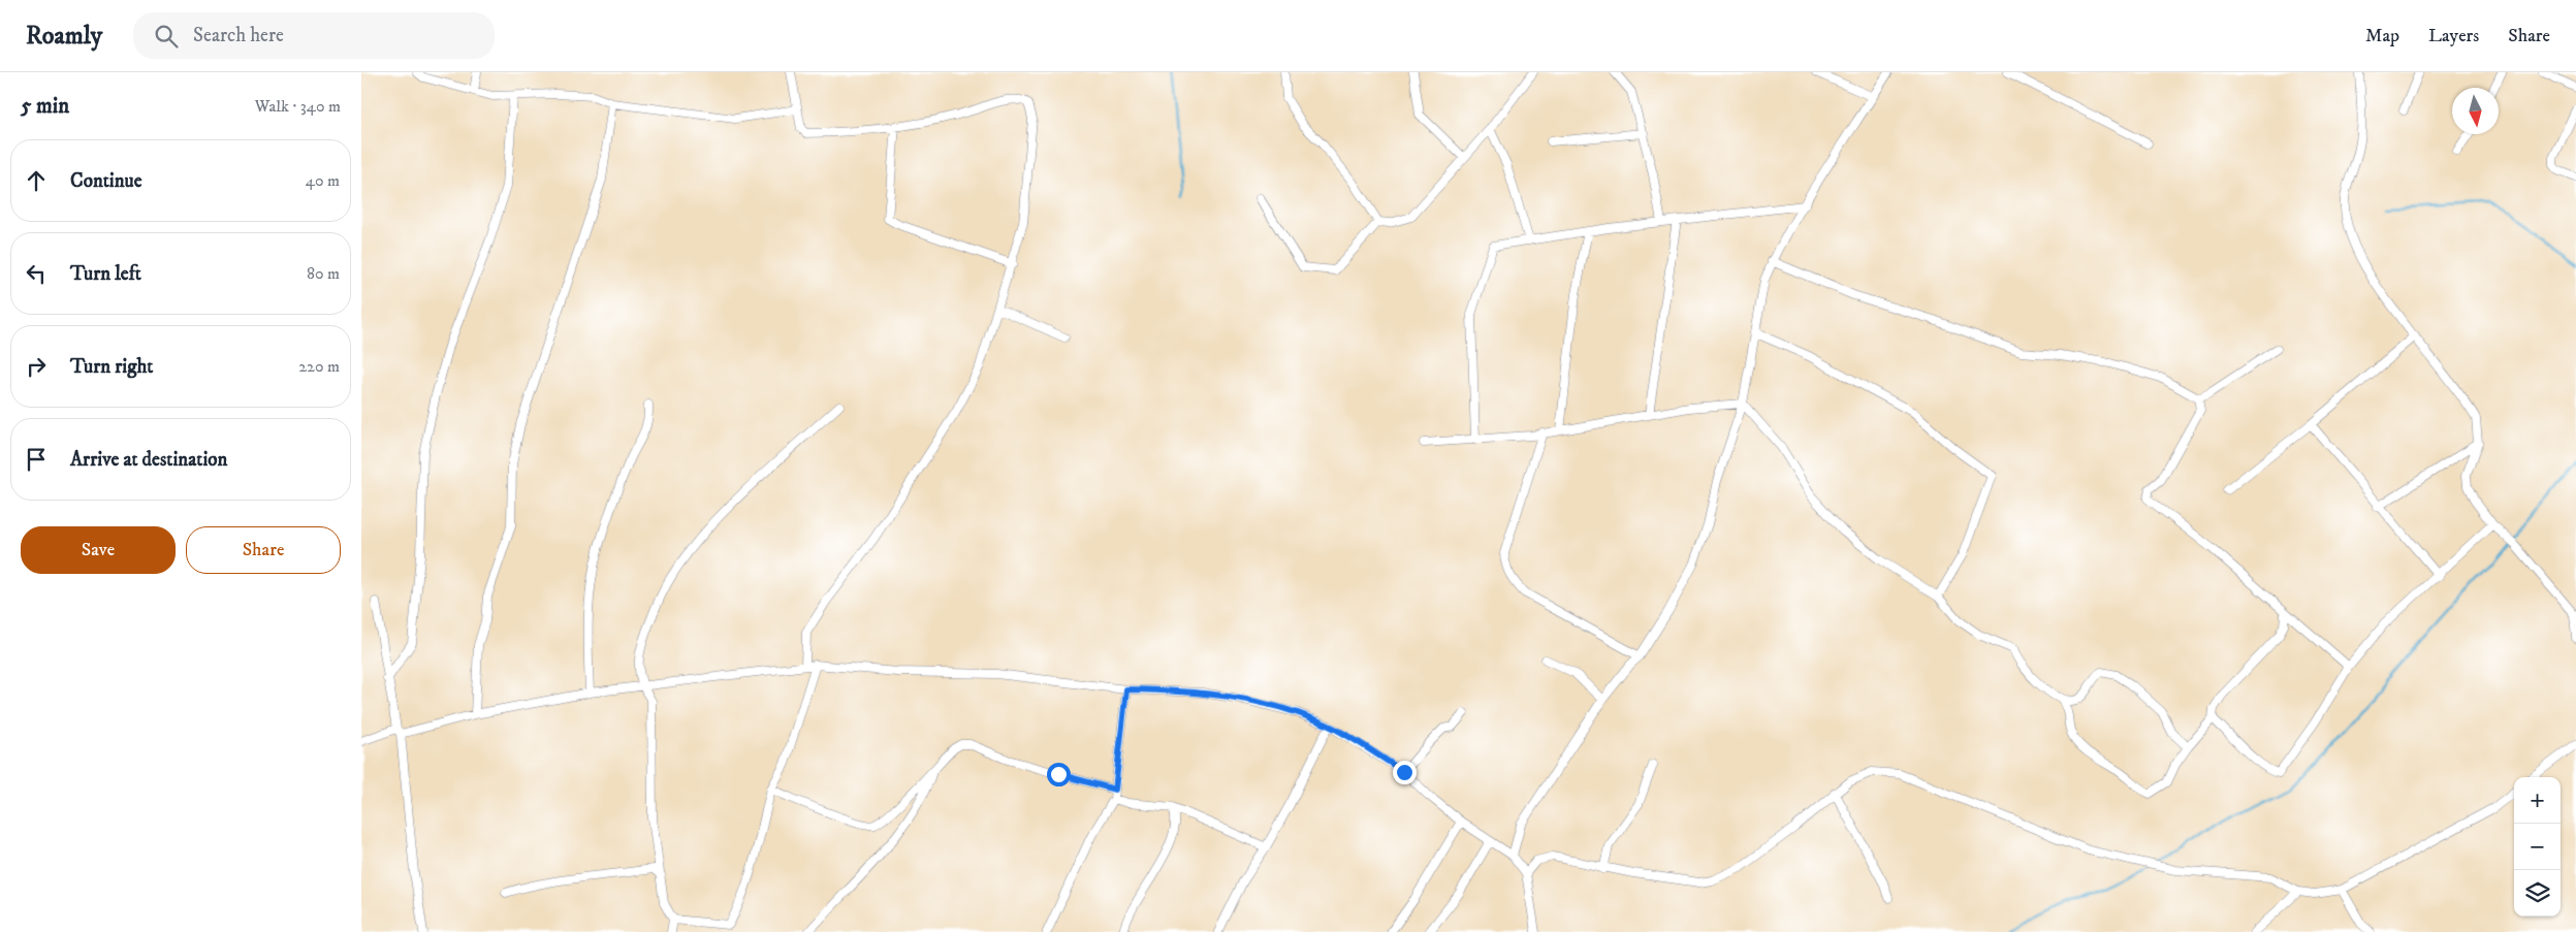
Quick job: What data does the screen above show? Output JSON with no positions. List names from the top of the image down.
{
  "north": "bottom",
  "page": {
    "header": "Roamly",
    "search": "Search here",
    "nav": ["Map", "Layers", "Share"],
    "heading": ["5 min", "Walk · 340 m"],
    "list": [
      ["Continue", "40 m"],
      ["Turn left", "80 m"],
      ["Turn right", "220 m"],
      "Arrive at destination"
    ],
    "buttons": ["Save", "Share"],
    "map_buttons": ["+", "−"]
  }
}
